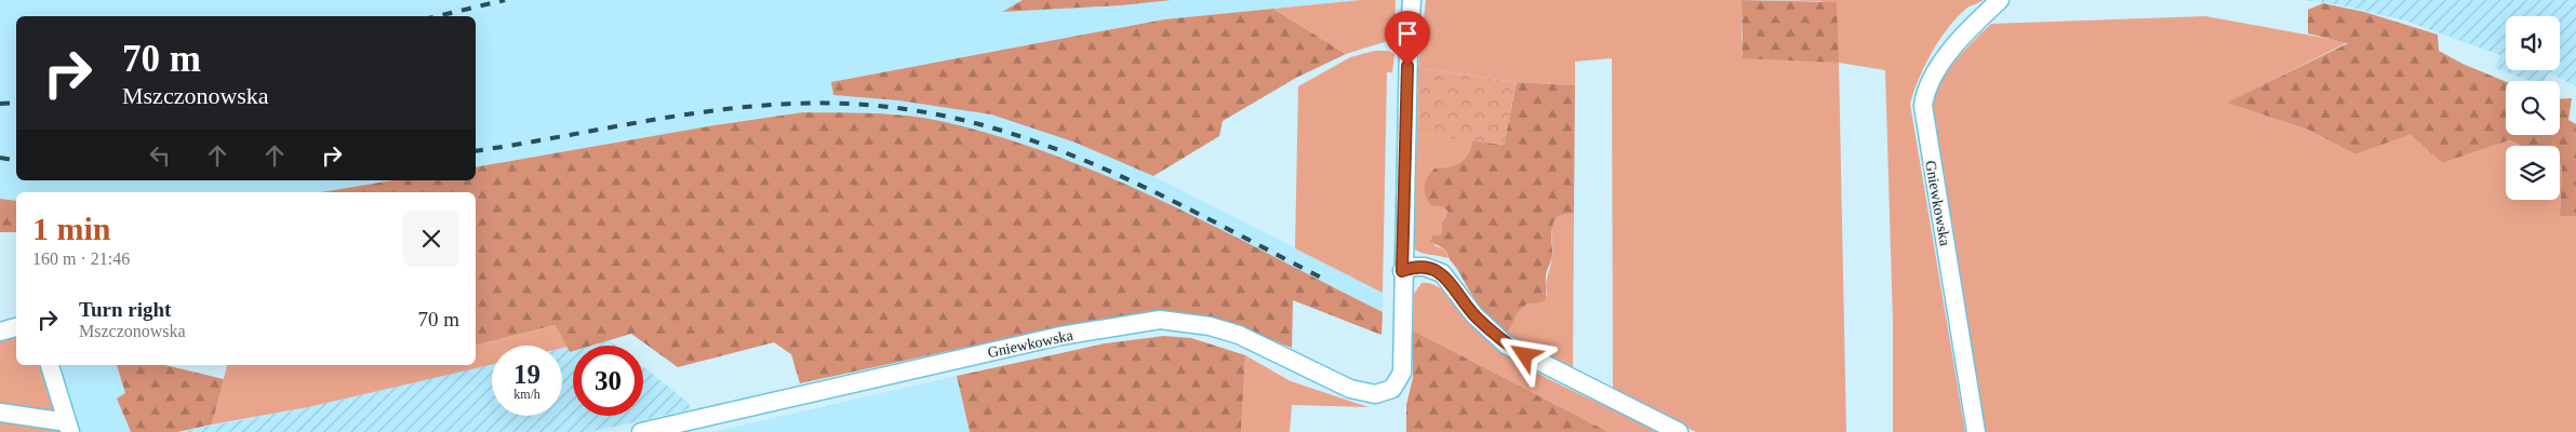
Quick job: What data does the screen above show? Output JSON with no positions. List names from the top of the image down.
{
  "streets": {
    "street": ["Gniewkowska"]
  },
  "page": {
    "turn": ["70 m", "Mszczonowska"],
    "heading": ["1 min", "160 m · 21:46"],
    "list": [
      {
        "name": "Turn right",
        "note": "Mszczonowska",
        "value": "70 m"
      }
    ],
    "speed": "19 km/h",
    "limit": "30"
  }
}
